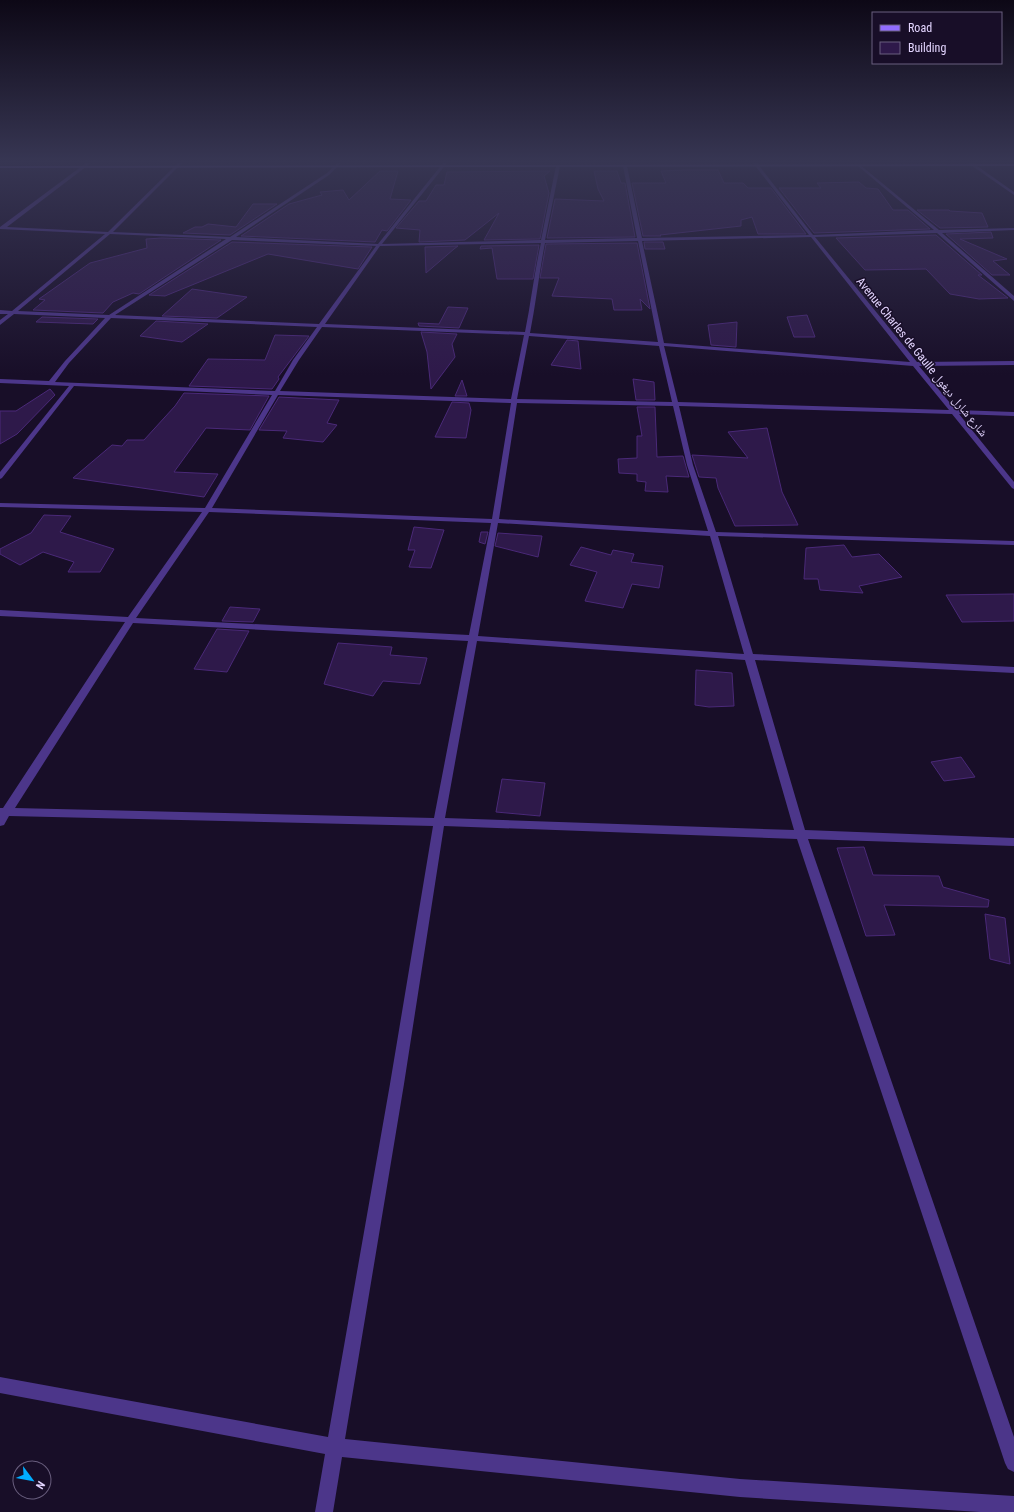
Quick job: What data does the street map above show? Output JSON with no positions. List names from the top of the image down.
{
  "streets": {
    "street": ["Avenue Charles de Gaulle شارع شارل ديغول"]
  },
  "legend": ["Road", "Building"],
  "north": "bottom right"
}
